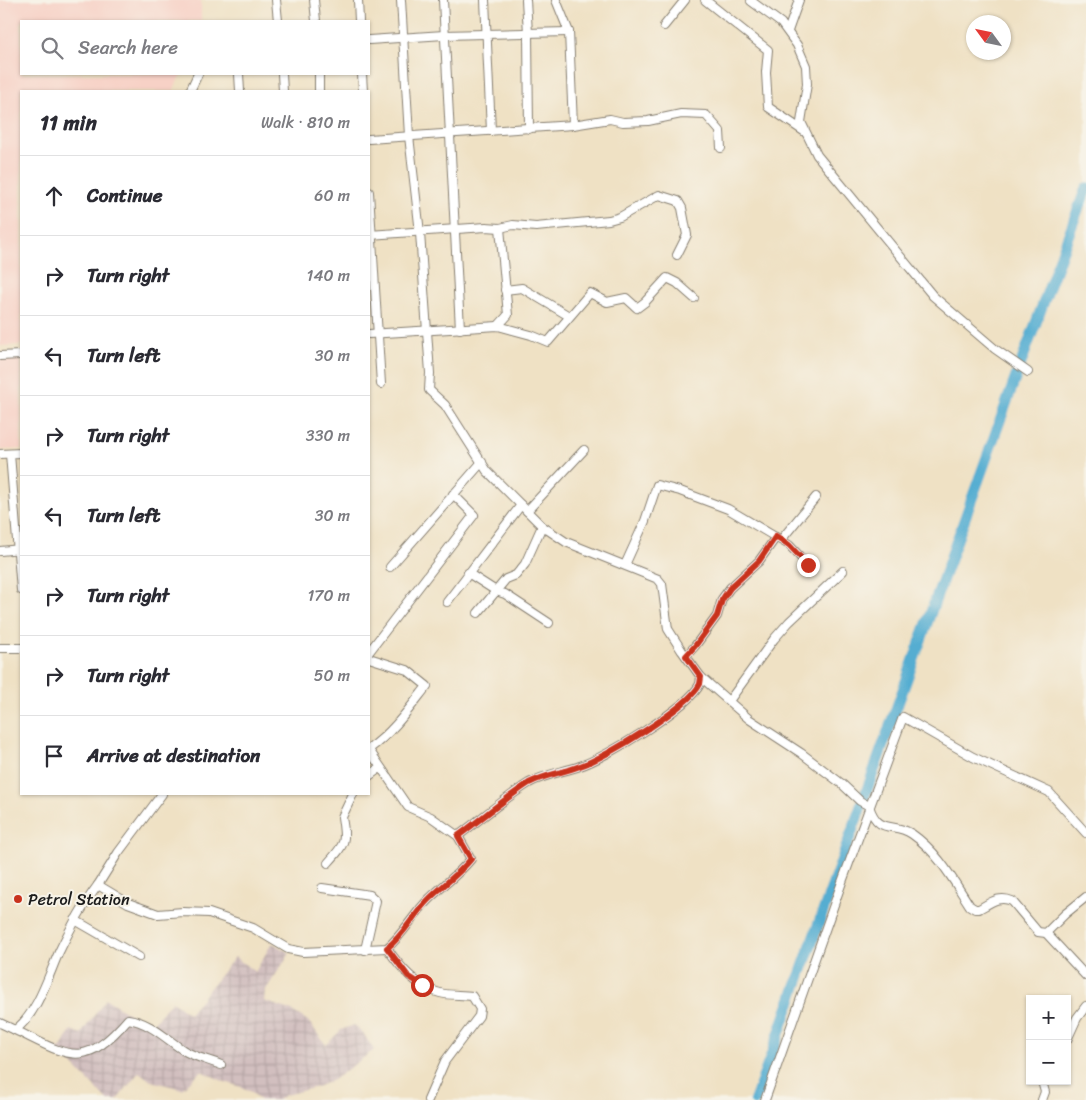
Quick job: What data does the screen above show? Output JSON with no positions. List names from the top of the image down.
{
  "places": ["Petrol Station"],
  "north": "top left",
  "page": {
    "search": "Search here",
    "heading": ["11 min", "Walk · 810 m"],
    "list": [
      ["Continue", "60 m"],
      ["Turn right", "140 m"],
      ["Turn left", "30 m"],
      ["Turn right", "330 m"],
      ["Turn left", "30 m"],
      ["Turn right", "170 m"],
      ["Turn right", "50 m"],
      "Arrive at destination"
    ],
    "map_buttons": ["+", "−"]
  }
}
